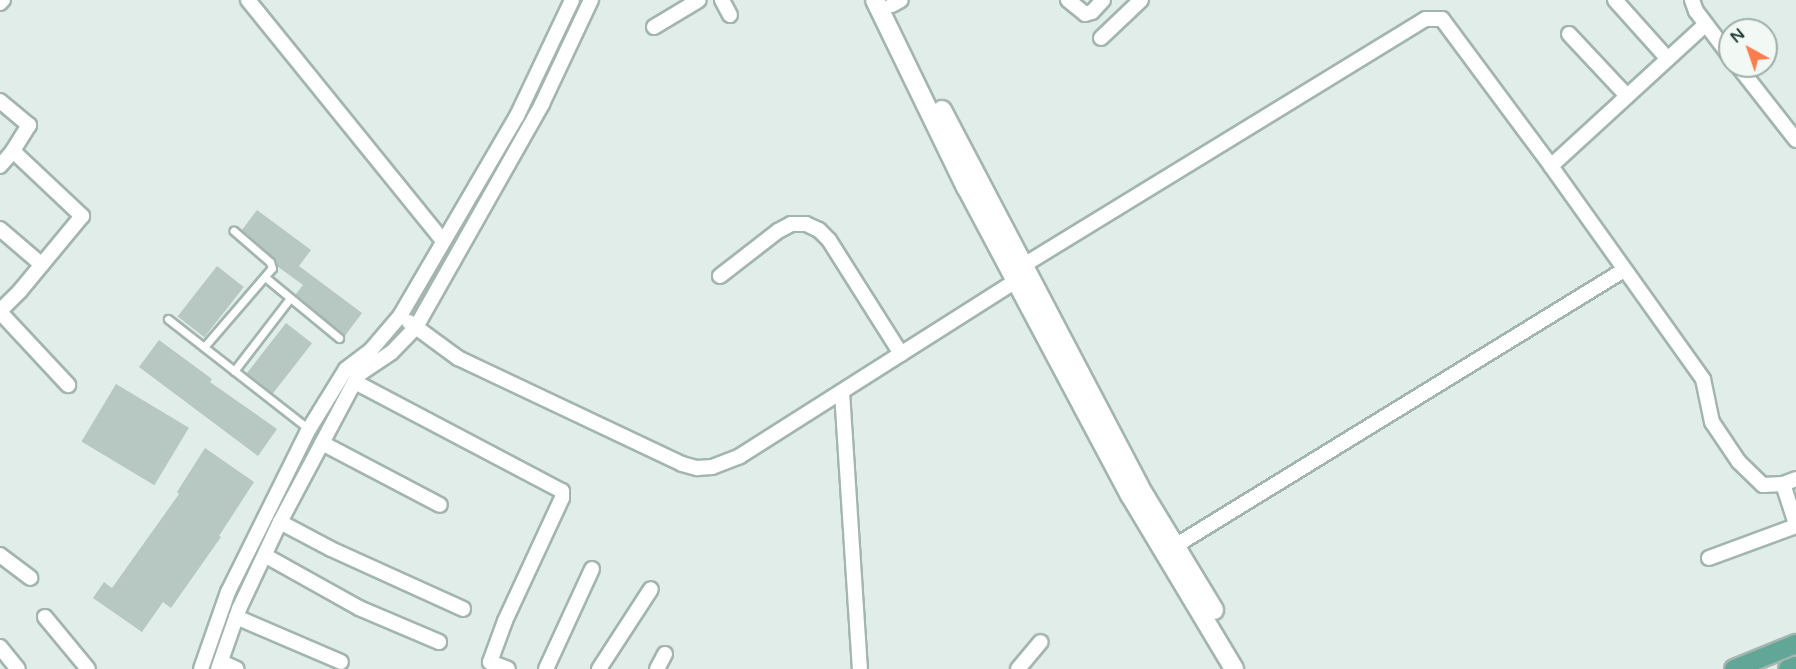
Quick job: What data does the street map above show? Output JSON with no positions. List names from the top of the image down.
{
  "north": "top left"
}
